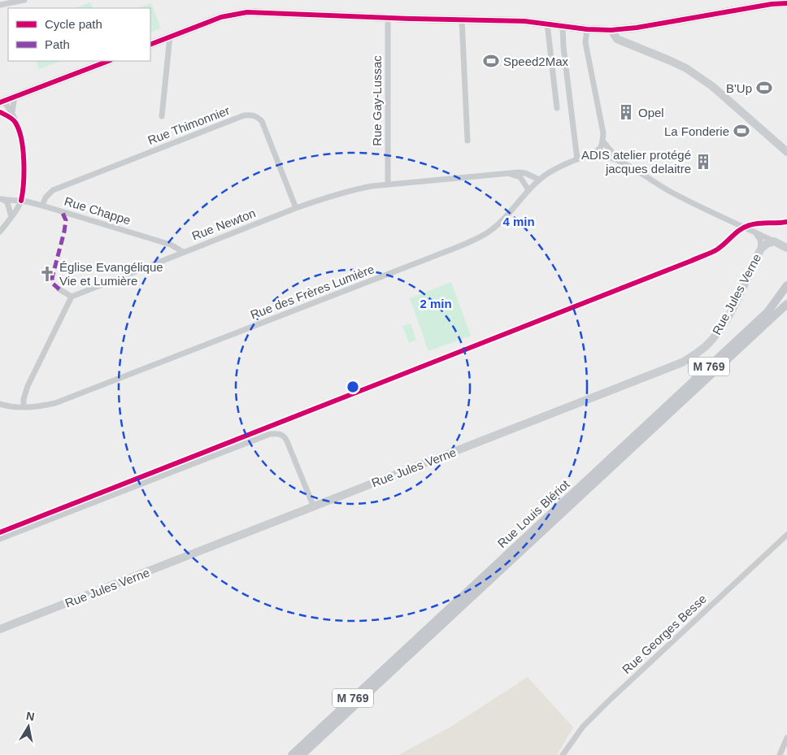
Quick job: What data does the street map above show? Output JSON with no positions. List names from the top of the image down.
{
  "streets": {
    "main road": ["Rue Jules Verne", "M 769", "Rue Louis Blériot"],
    "street": [
      "Rue Gay-Lussac",
      "Rue Thimonnier",
      "Rue Chappe",
      "Rue Newton",
      "Rue des Frères Lumière",
      "Rue Georges Besse"
    ]
  },
  "crossings": [
    ["Rue Gay-Lussac", "Rue Newton"],
    ["Rue Thimonnier", "Rue Chappe"],
    ["Rue Thimonnier", "Rue Newton"],
    ["Rue Chappe", "Rue Newton"],
    ["Rue Newton", "Rue des Frères Lumière"]
  ],
  "places": {
    "sports": ["Speed2Max", "B'Up", "La Fonderie"],
    "building": ["Opel", "ADIS atelier protégé jacques delaitre"],
    "church": ["Église Evangélique Vie et Lumière"]
  },
  "legend": ["Cycle path", "Path"],
  "north": "top",
  "rings": ["4 min", "2 min"]
}
